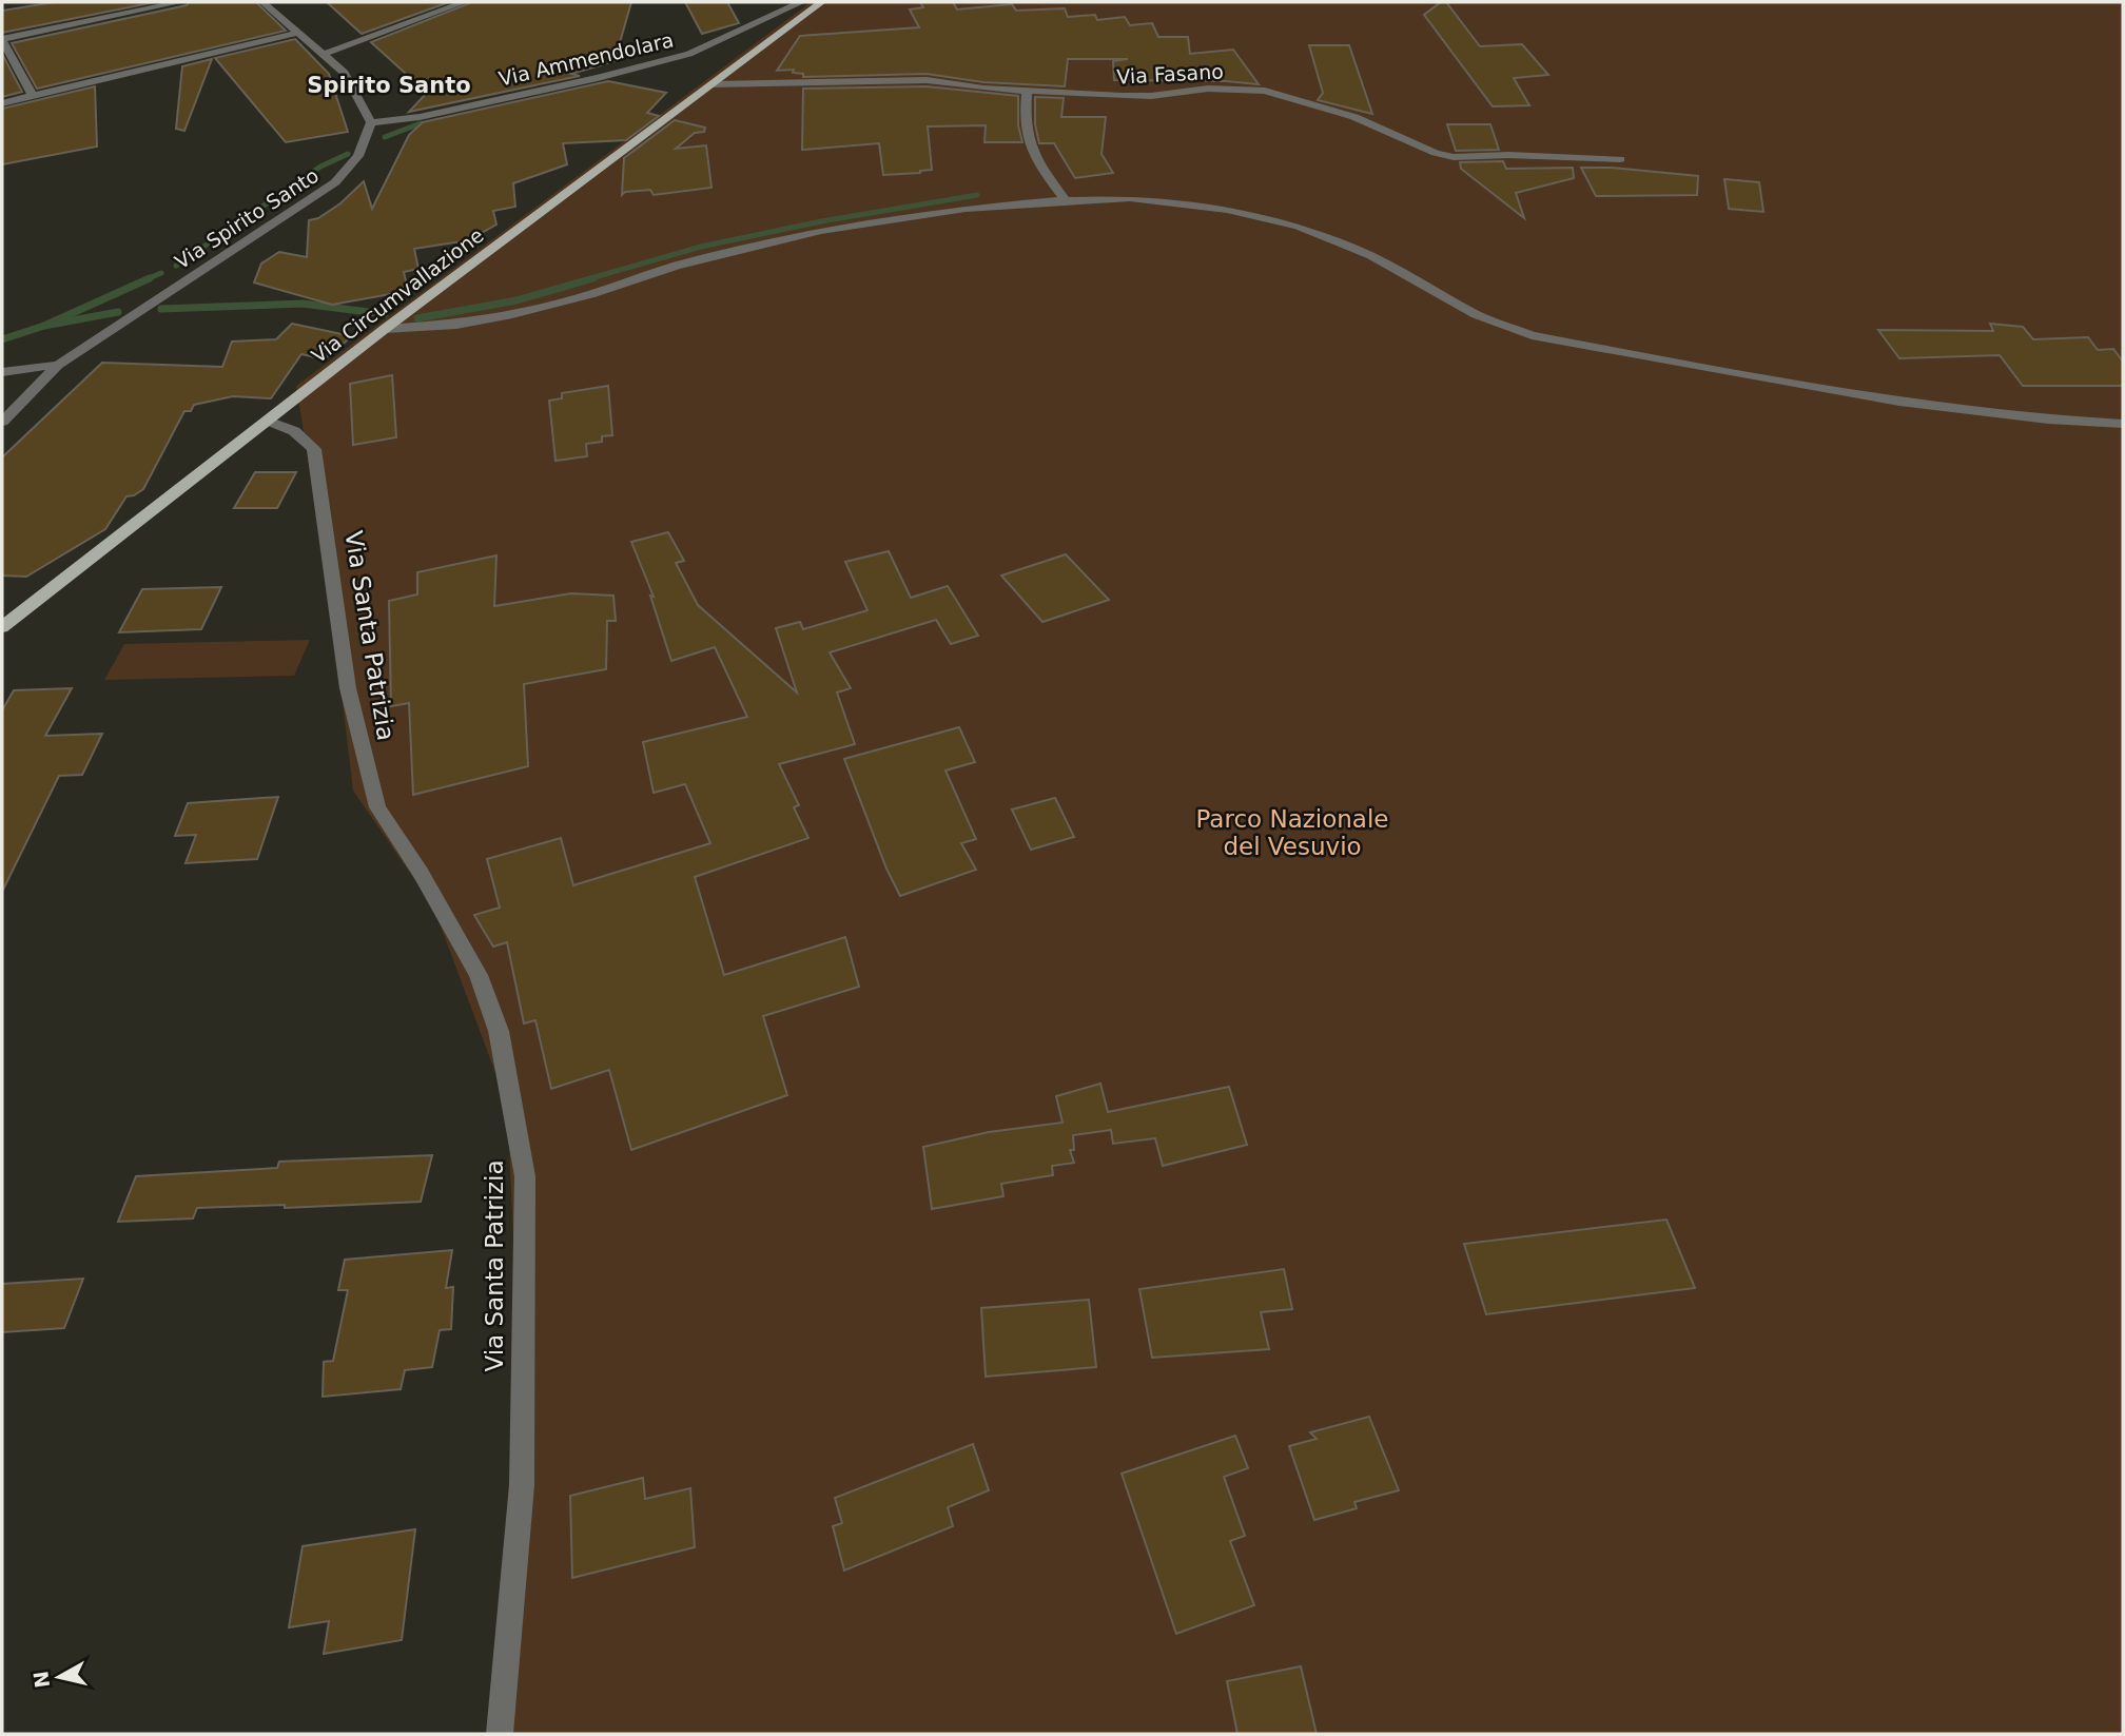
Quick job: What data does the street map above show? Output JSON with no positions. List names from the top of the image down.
{
  "streets": {
    "main road": ["Via Circumvallazione"],
    "street": [
      "Via Ammendolara",
      "Via Fasano",
      "Via Spirito Santo",
      "Via Santa Patrizia"
    ]
  },
  "crossings": [
    ["Via Ammendolara", "Via Spirito Santo"],
    ["Via Fasano", "Via Circumvallazione"],
    ["Via Circumvallazione", "Via Santa Patrizia"]
  ],
  "districts": ["Spirito Santo"],
  "parks": ["Parco Nazionale del Vesuvio"],
  "north": "left"
}
